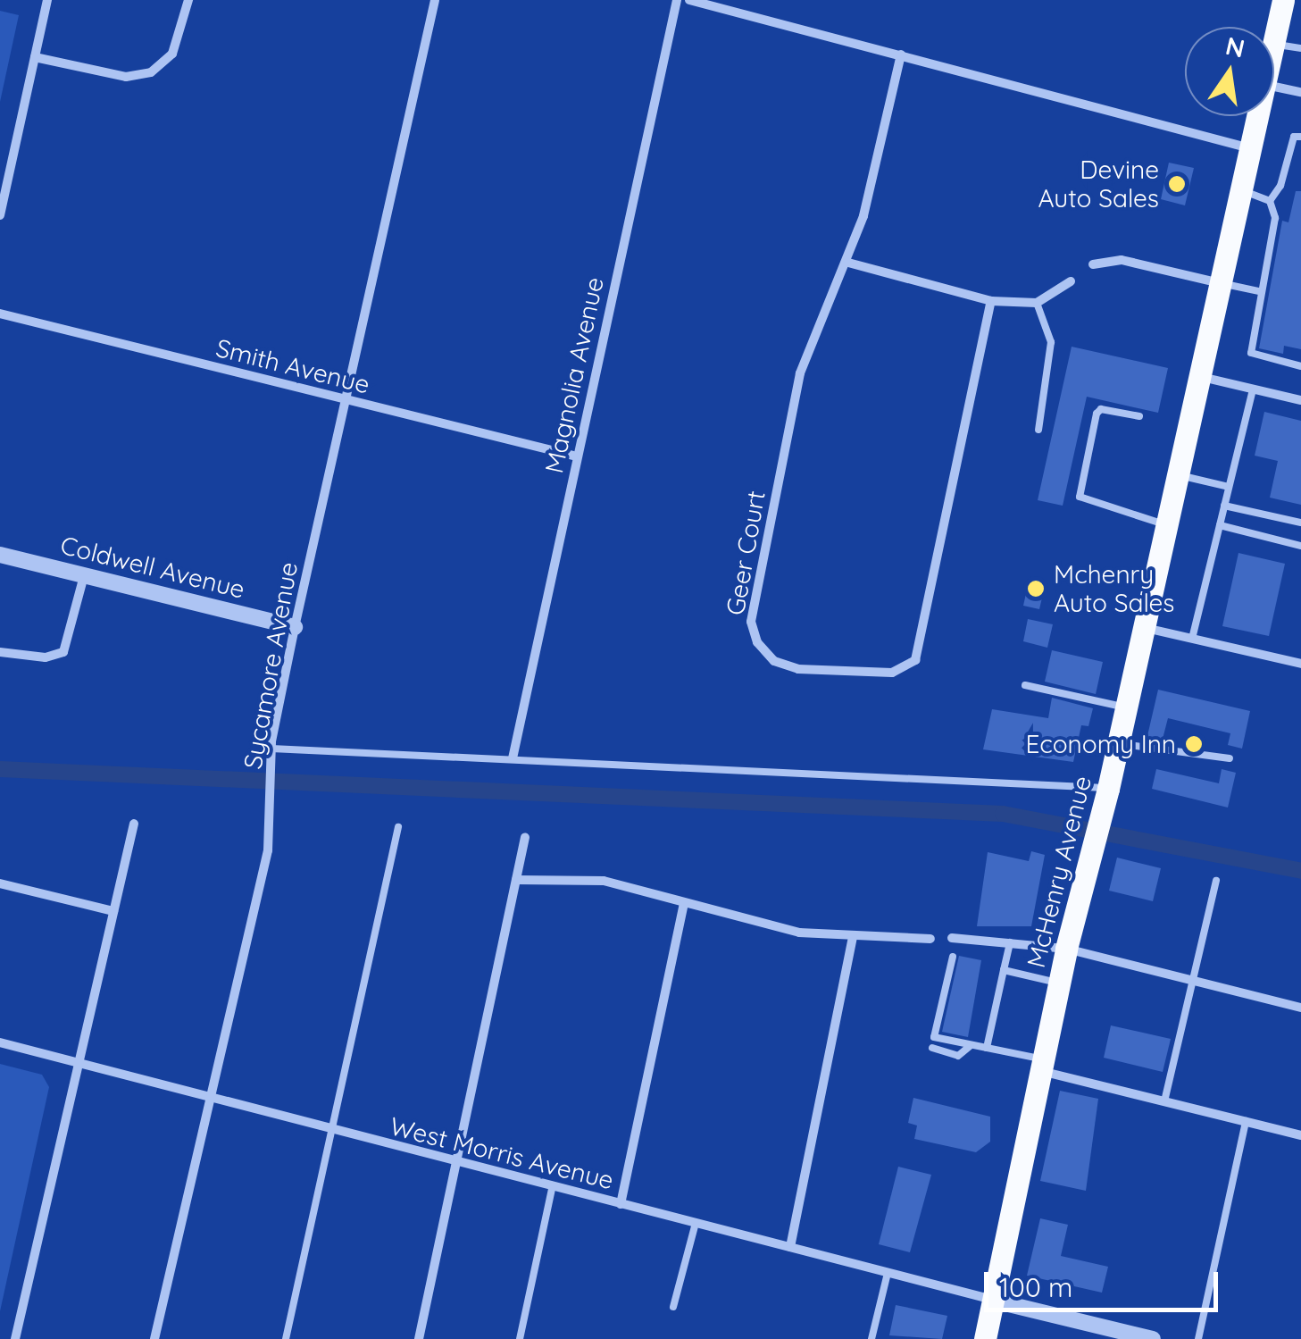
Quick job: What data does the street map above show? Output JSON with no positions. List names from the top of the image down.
{
  "streets": {
    "main road": ["McHenry Avenue"],
    "street": [
      "Smith Avenue",
      "Magnolia Avenue",
      "Geer Court",
      "Coldwell Avenue",
      "Sycamore Avenue",
      "West Morris Avenue"
    ]
  },
  "crossings": [
    ["Smith Avenue", "Magnolia Avenue"],
    ["Smith Avenue", "Sycamore Avenue"],
    ["Coldwell Avenue", "Sycamore Avenue"],
    ["Sycamore Avenue", "West Morris Avenue"],
    ["McHenry Avenue", "West Morris Avenue"]
  ],
  "places": ["Devine Auto Sales", "Mchenry Auto Sales", "Economy Inn"],
  "scale_bar": "100 m",
  "north": "top"
}
